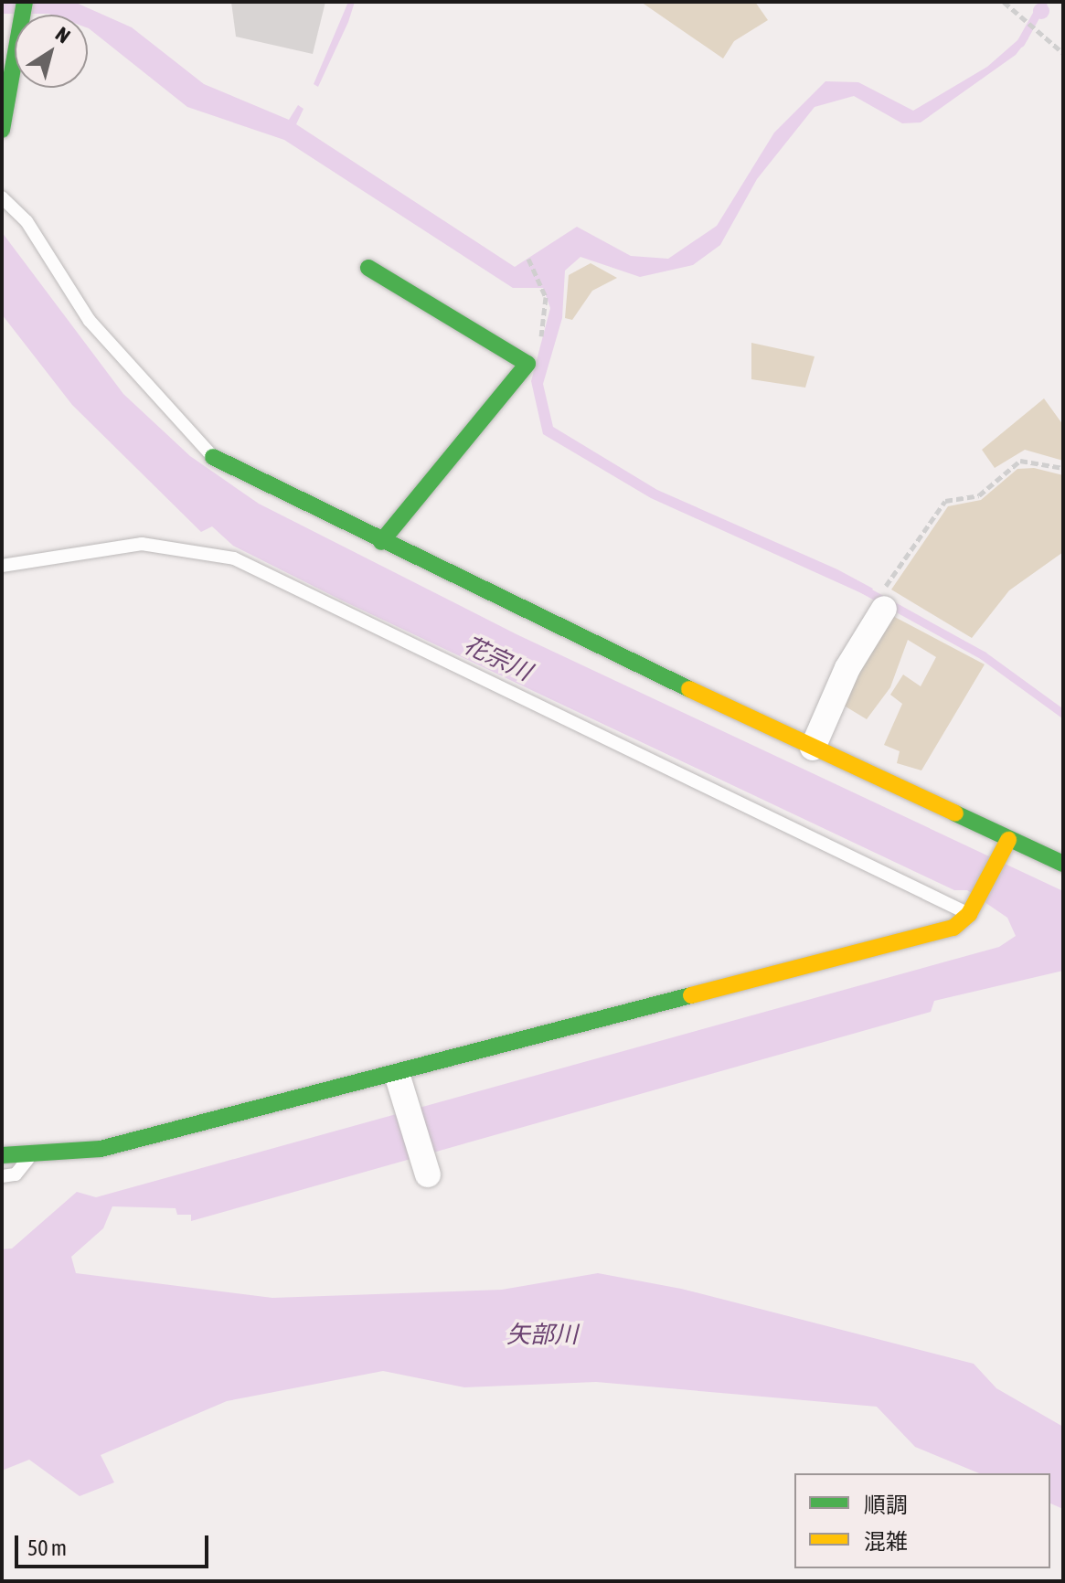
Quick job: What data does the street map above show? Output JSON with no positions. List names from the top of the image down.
{
  "water": ["花宗川", "矢部川"],
  "legend": ["順調", "混雑"],
  "scale_bar": "50 m",
  "north": "top right"
}
